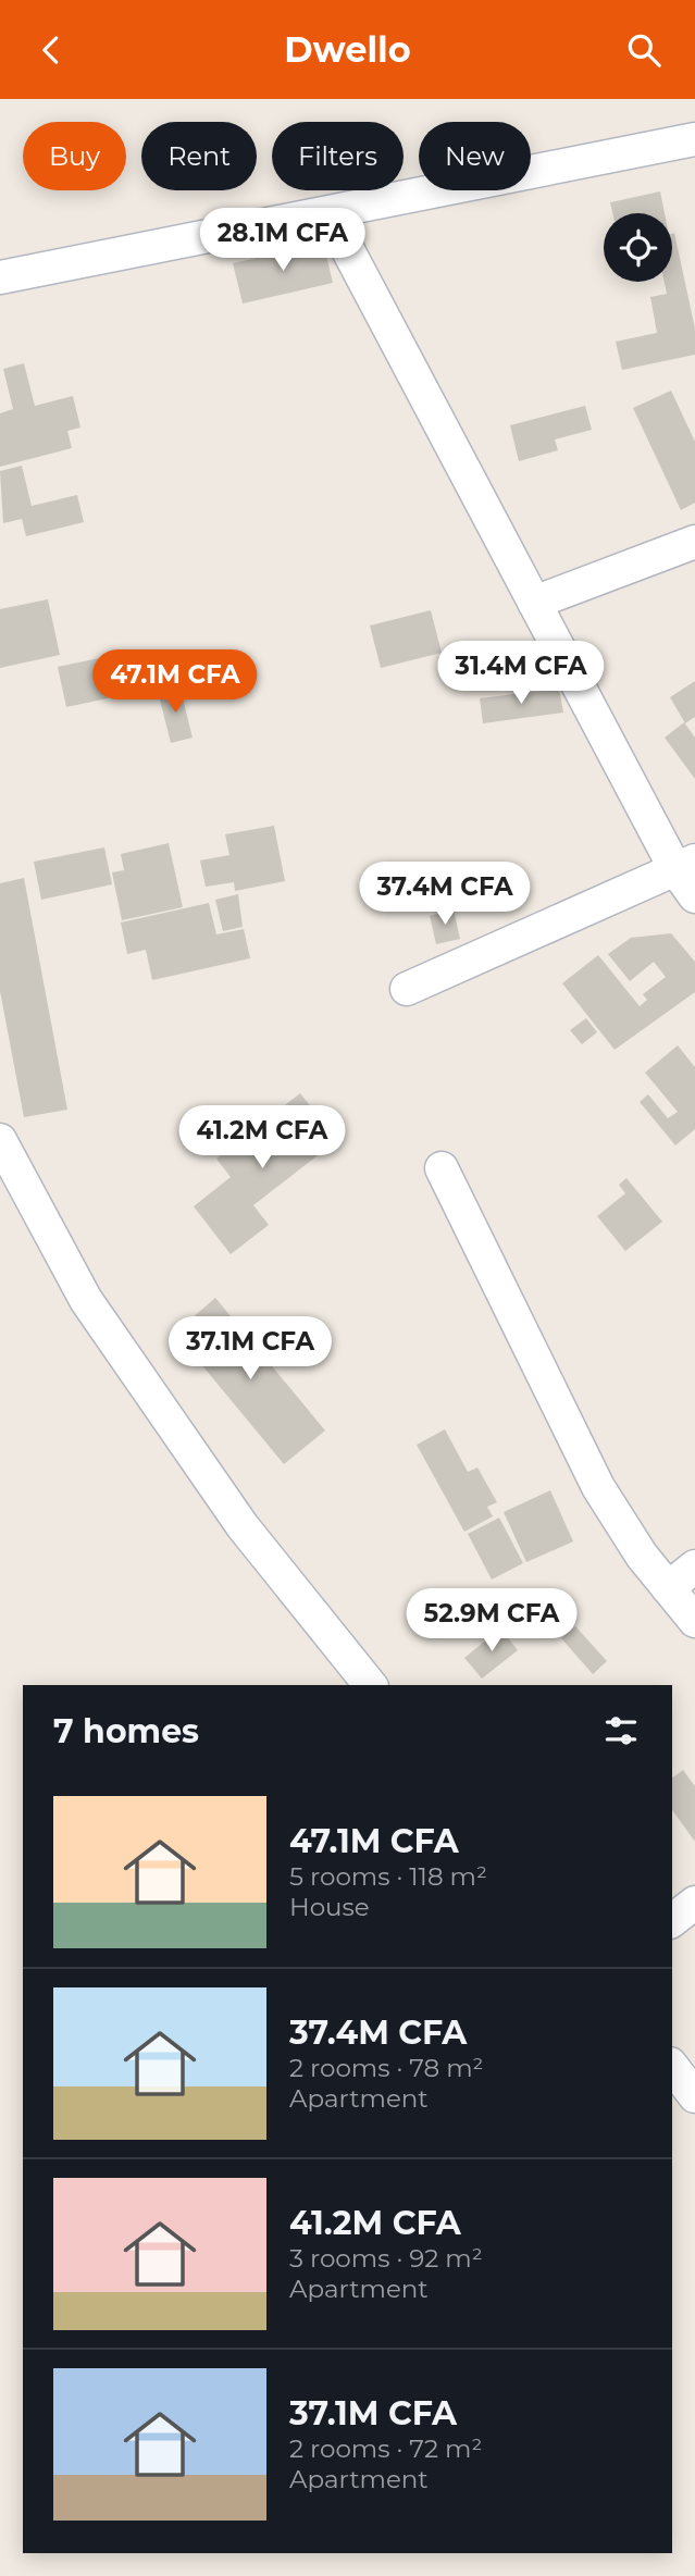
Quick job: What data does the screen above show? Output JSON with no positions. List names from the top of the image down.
{
  "page": {
    "header": "Dwello",
    "chip": [
      "Buy",
      "Rent",
      "Filters",
      "New"
    ],
    "price": [
      "28.1M CFA",
      "31.4M CFA",
      "47.1M CFA",
      "37.4M CFA",
      "41.2M CFA",
      "37.1M CFA",
      "52.9M CFA"
    ],
    "heading": "7 homes",
    "list": [
      {
        "name": "47.1M CFA",
        "note": "5 rooms · 118 m² · House"
      },
      {
        "name": "37.4M CFA",
        "note": "2 rooms · 78 m² · Apartment"
      },
      {
        "name": "41.2M CFA",
        "note": "3 rooms · 92 m² · Apartment"
      },
      {
        "name": "37.1M CFA",
        "note": "2 rooms · 72 m² · Apartment"
      }
    ]
  }
}
